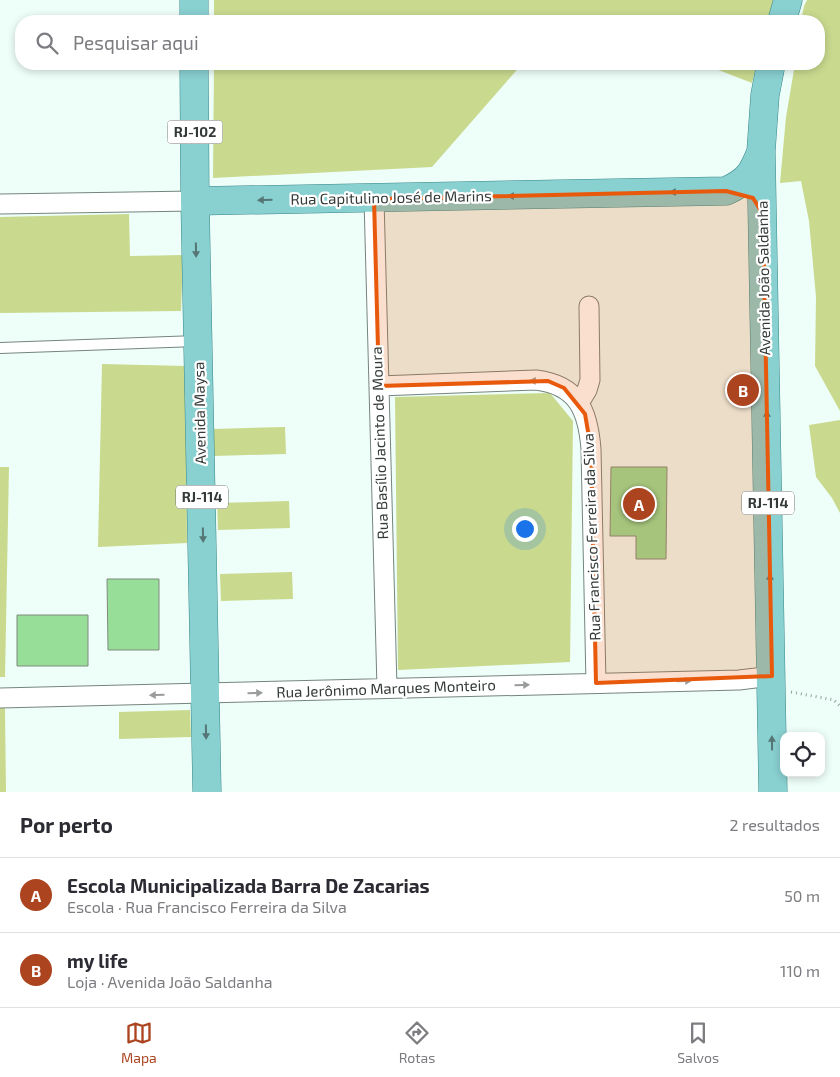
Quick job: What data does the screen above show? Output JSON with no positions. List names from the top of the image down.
{
  "streets": {
    "main road": [
      "RJ-102",
      "Rua Capitulino José de Marins",
      "Avenida João Saldanha",
      "Avenida Maysa",
      "RJ-114"
    ],
    "street": ["Rua Basílio Jacinto de Moura", "Rua Francisco Ferreira da Silva", "Rua Jerônimo Marques Monteiro"]
  },
  "crossings": [
    ["Rua Capitulino José de Marins", "Avenida João Saldanha"],
    ["Rua Capitulino José de Marins", "Avenida Maysa"],
    ["Rua Capitulino José de Marins", "Rua Basílio Jacinto de Moura"],
    ["Avenida João Saldanha", "Rua Jerônimo Marques Monteiro"],
    ["Avenida Maysa", "Rua Jerônimo Marques Monteiro"],
    ["Rua Basílio Jacinto de Moura", "Rua Jerônimo Marques Monteiro"],
    ["Rua Francisco Ferreira da Silva", "Rua Jerônimo Marques Monteiro"]
  ],
  "one_way": ["Rua Capitulino José de Marins", "Avenida João Saldanha", "Avenida Maysa"],
  "page": {
    "search": "Pesquisar aqui",
    "pins": ["B", "A"],
    "heading": ["Por perto", "2 resultados"],
    "list": [
      {
        "mark": "A",
        "name": "Escola Municipalizada Barra De Zacarias",
        "note": "Escola · Rua Francisco Ferreira da Silva",
        "value": "50 m"
      },
      {
        "mark": "B",
        "name": "my life",
        "note": "Loja · Avenida João Saldanha",
        "value": "110 m"
      }
    ],
    "nav": ["Mapa", "Rotas", "Salvos"]
  }
}
